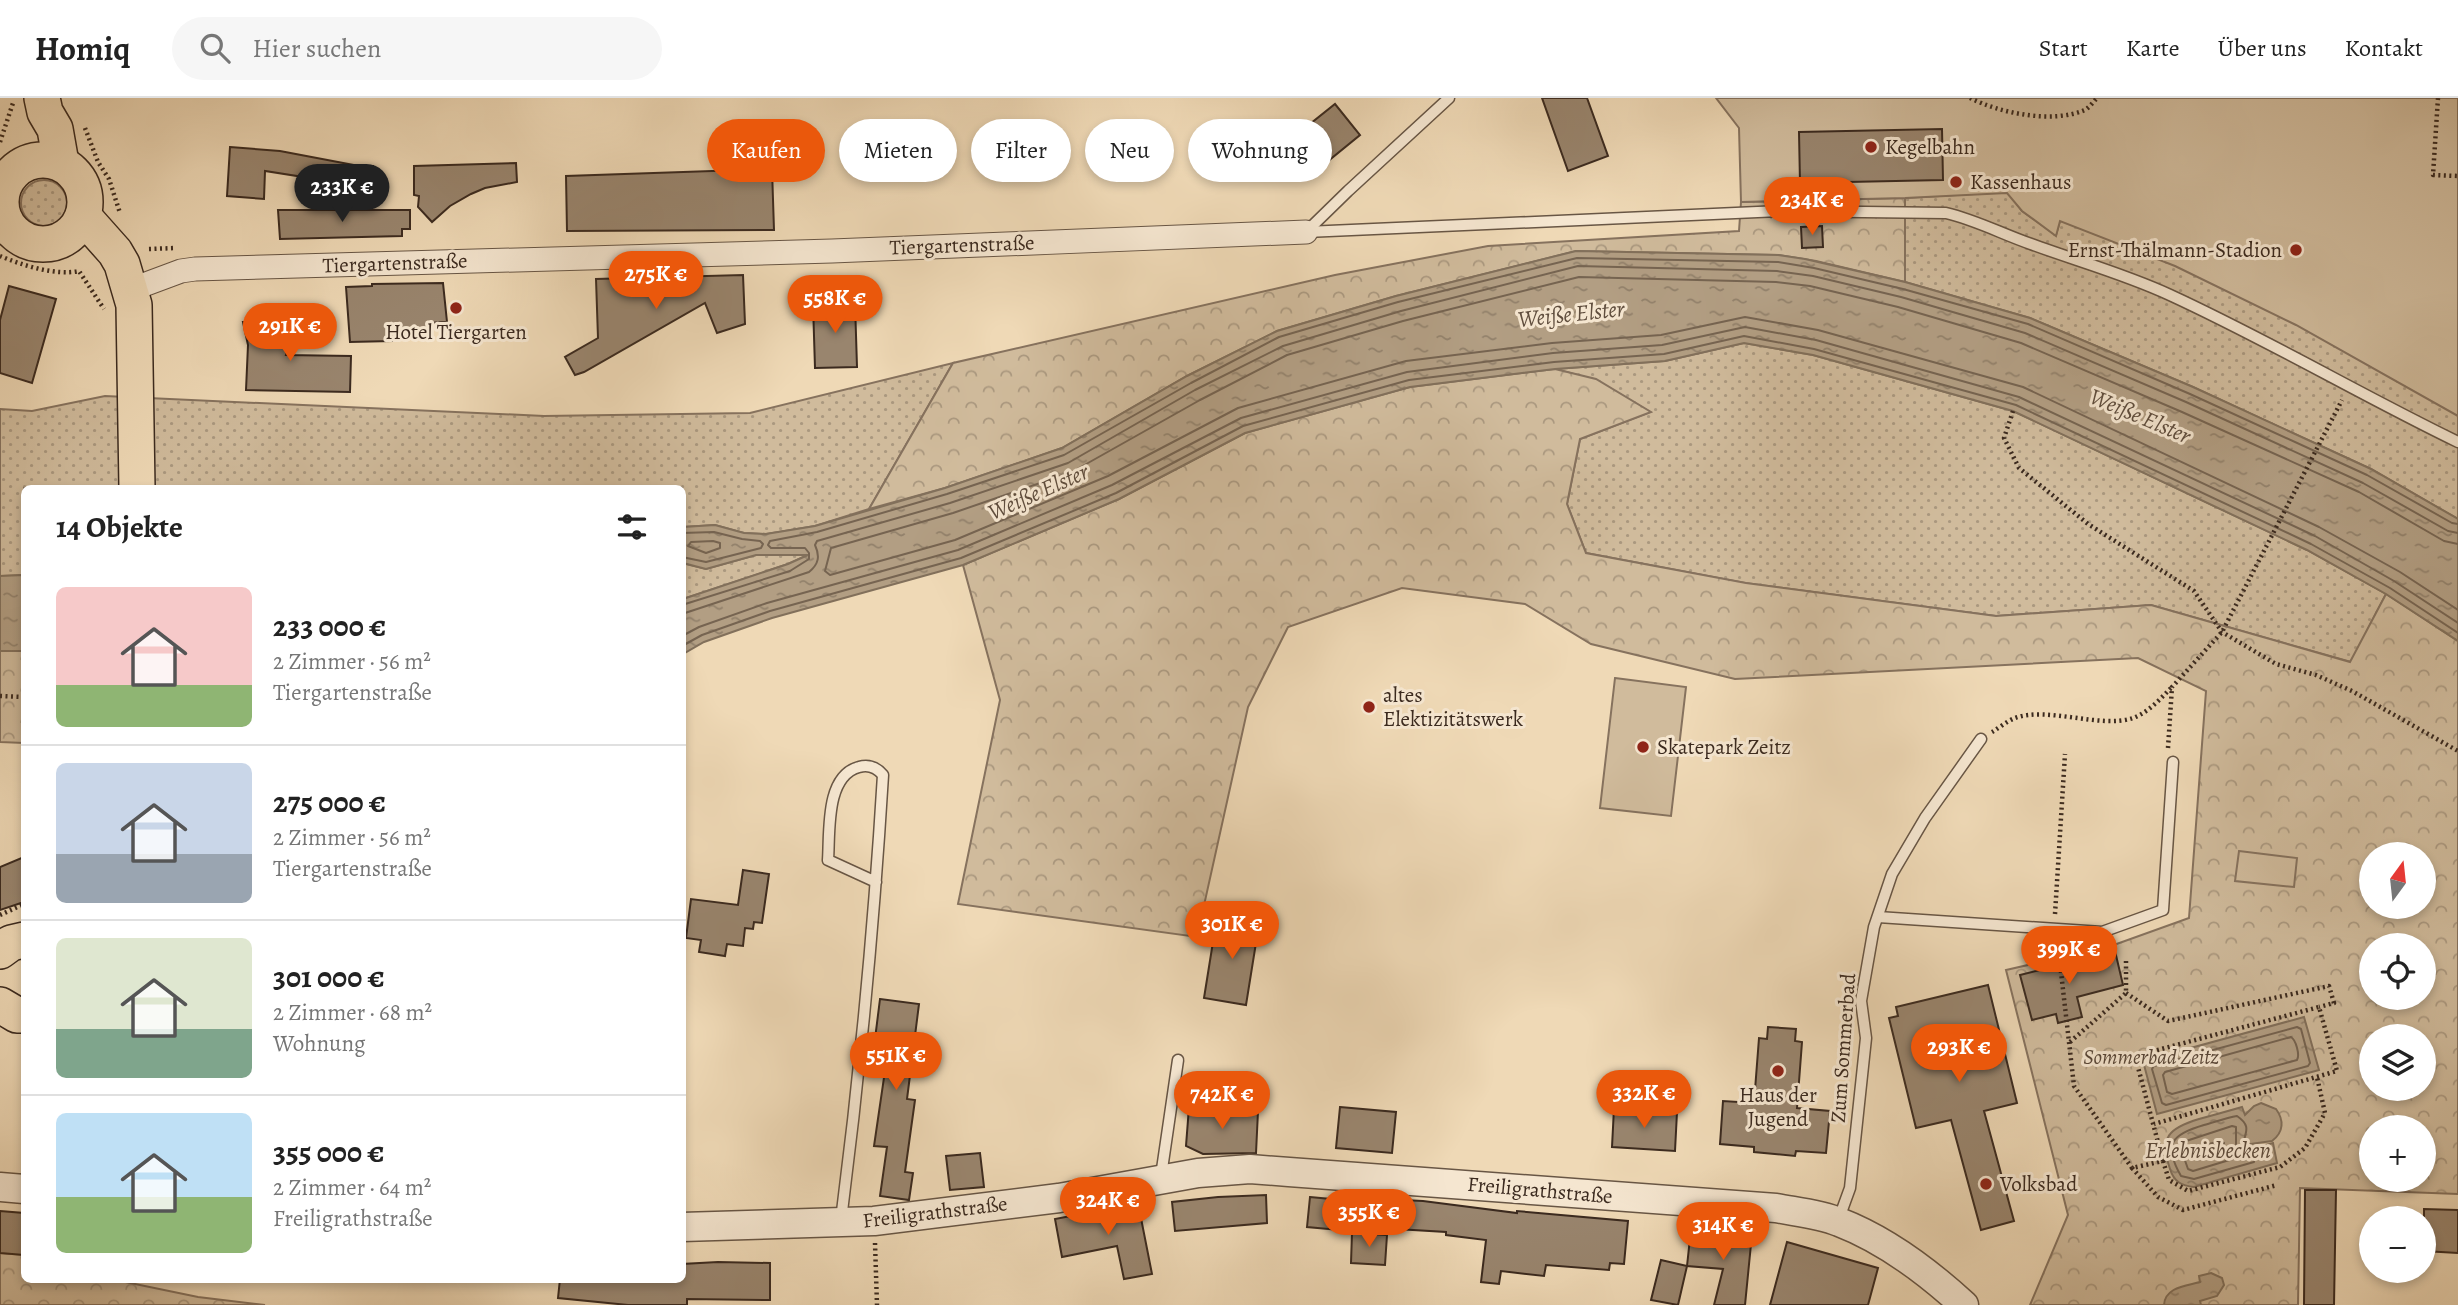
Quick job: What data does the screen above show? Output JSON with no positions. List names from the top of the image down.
{
  "streets": {
    "street": ["Tiergartenstraße", "Freiligrathstraße"],
    "lane": ["Zum Sommerbad"]
  },
  "crossings": [
    ["Zum Sommerbad", "Freiligrathstraße"]
  ],
  "water": ["Weiße Elster", "Erlebnisbecken"],
  "parks": ["Sommerbad Zeitz"],
  "places": [
    "Kegelbahn",
    "Kassenhaus",
    "Ernst-Thälmann-Stadion",
    "Hotel Tiergarten",
    "altes Elektizitätswerk",
    "Skatepark Zeitz",
    "Haus der Jugend",
    "Volksbad"
  ],
  "north": "top",
  "page": {
    "header": "Homiq",
    "search": "Hier suchen",
    "nav": [
      "Start",
      "Karte",
      "Über uns",
      "Kontakt"
    ],
    "chip": [
      "Kaufen",
      "Mieten",
      "Filter",
      "Neu",
      "Wohnung"
    ],
    "price": [
      "233K €",
      "234K €",
      "275K €",
      "558K €",
      "291K €",
      "301K €",
      "399K €",
      "293K €",
      "551K €",
      "332K €",
      "742K €",
      "324K €",
      "355K €",
      "314K €"
    ],
    "heading": "14 Objekte",
    "list": [
      {
        "name": "233 000 €",
        "note": "2 Zimmer · 56 m² · Tiergartenstraße"
      },
      {
        "name": "275 000 €",
        "note": "2 Zimmer · 56 m² · Tiergartenstraße"
      },
      {
        "name": "301 000 €",
        "note": "2 Zimmer · 68 m² · Wohnung"
      },
      {
        "name": "355 000 €",
        "note": "2 Zimmer · 64 m² · Freiligrathstraße"
      }
    ],
    "map_buttons": ["+", "−"]
  }
}
